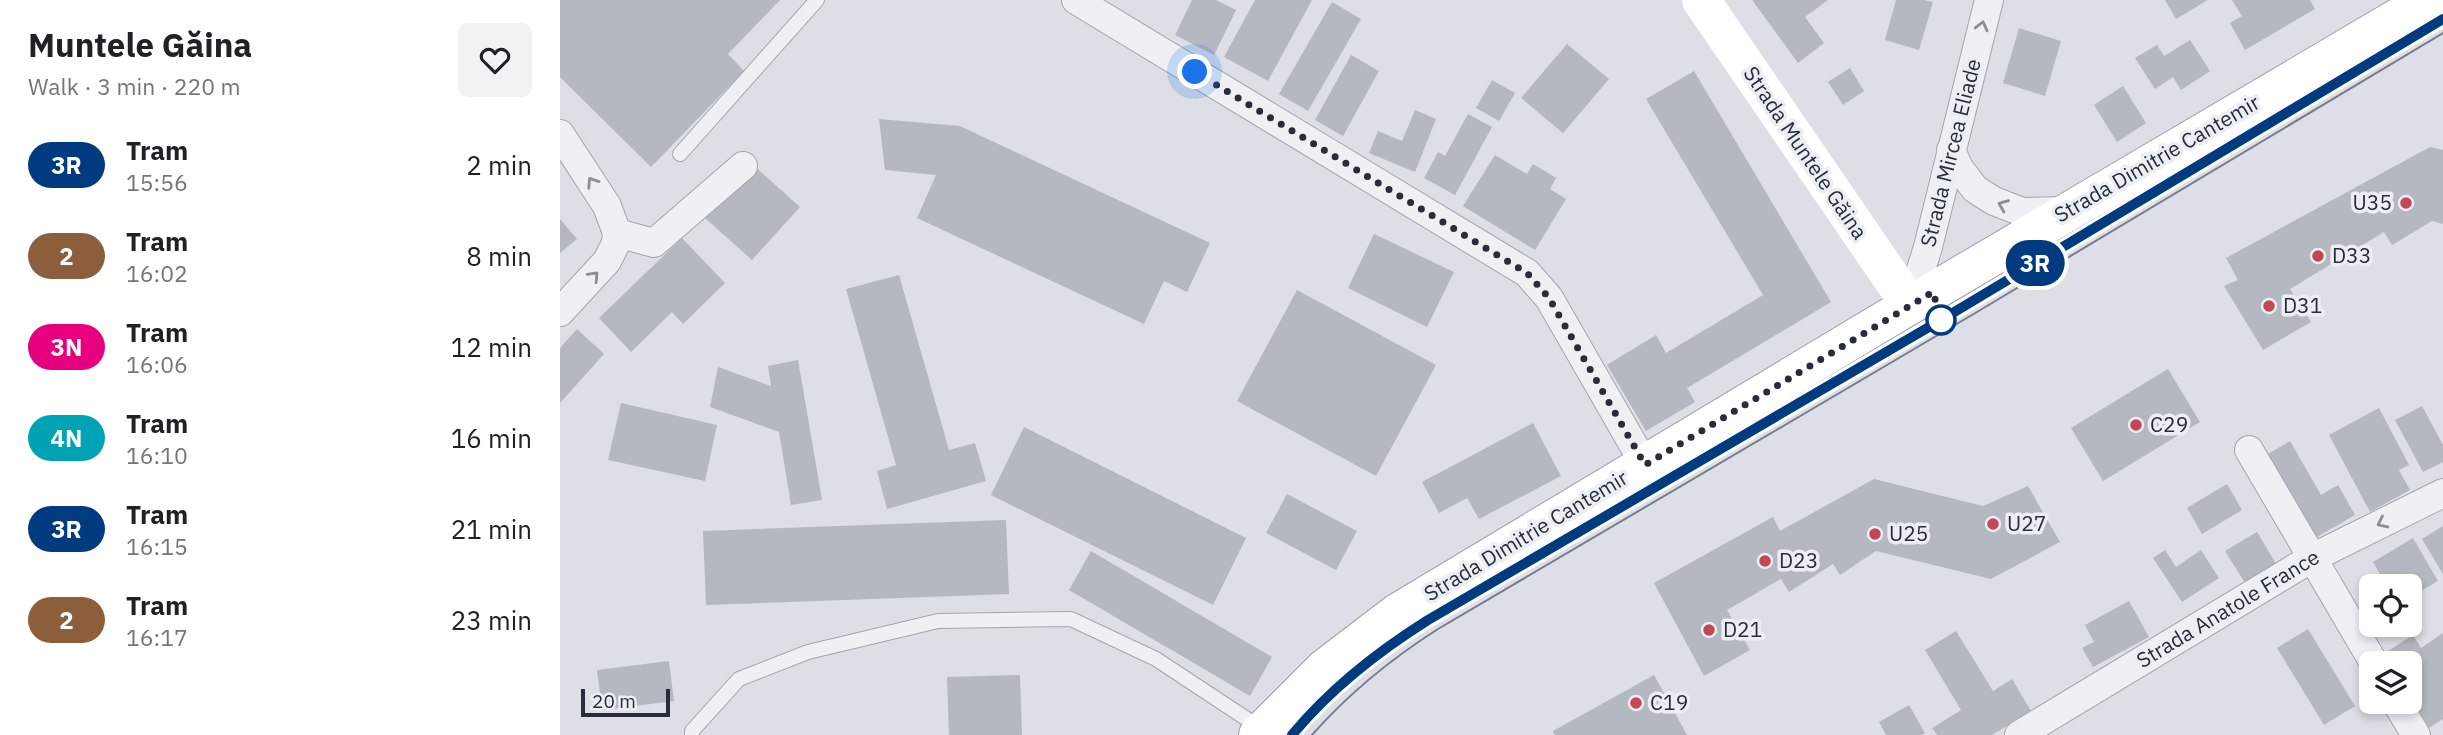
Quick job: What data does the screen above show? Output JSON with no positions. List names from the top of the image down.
{
  "streets": {
    "main road": ["Strada Muntele Găina", "Strada Dimitrie Cantemir"],
    "street": ["Strada Mircea Eliade", "Strada Anatole France"]
  },
  "crossings": [
    ["Strada Muntele Găina", "Strada Mircea Eliade"],
    ["Strada Muntele Găina", "Strada Dimitrie Cantemir"],
    ["Strada Mircea Eliade", "Strada Dimitrie Cantemir"]
  ],
  "one_way": ["Strada Mircea Eliade"],
  "places": [
    "U35",
    "D33",
    "D31",
    "C29",
    "U27",
    "U25",
    "D23",
    "D21",
    "C19"
  ],
  "lines": ["tram line 3R"],
  "scale_bar": "20 m",
  "page": {
    "heading": ["Muntele Găina", "Walk · 3 min · 220 m"],
    "on_map": "3R",
    "list": [
      {
        "mark": "3R",
        "name": "Tram",
        "note": "15:56",
        "value": "2 min"
      },
      {
        "mark": "2",
        "name": "Tram",
        "note": "16:02",
        "value": "8 min"
      },
      {
        "mark": "3N",
        "name": "Tram",
        "note": "16:06",
        "value": "12 min"
      },
      {
        "mark": "4N",
        "name": "Tram",
        "note": "16:10",
        "value": "16 min"
      },
      {
        "mark": "3R",
        "name": "Tram",
        "note": "16:15",
        "value": "21 min"
      },
      {
        "mark": "2",
        "name": "Tram",
        "note": "16:17",
        "value": "23 min"
      }
    ],
    "scale": "20 m"
  }
}
